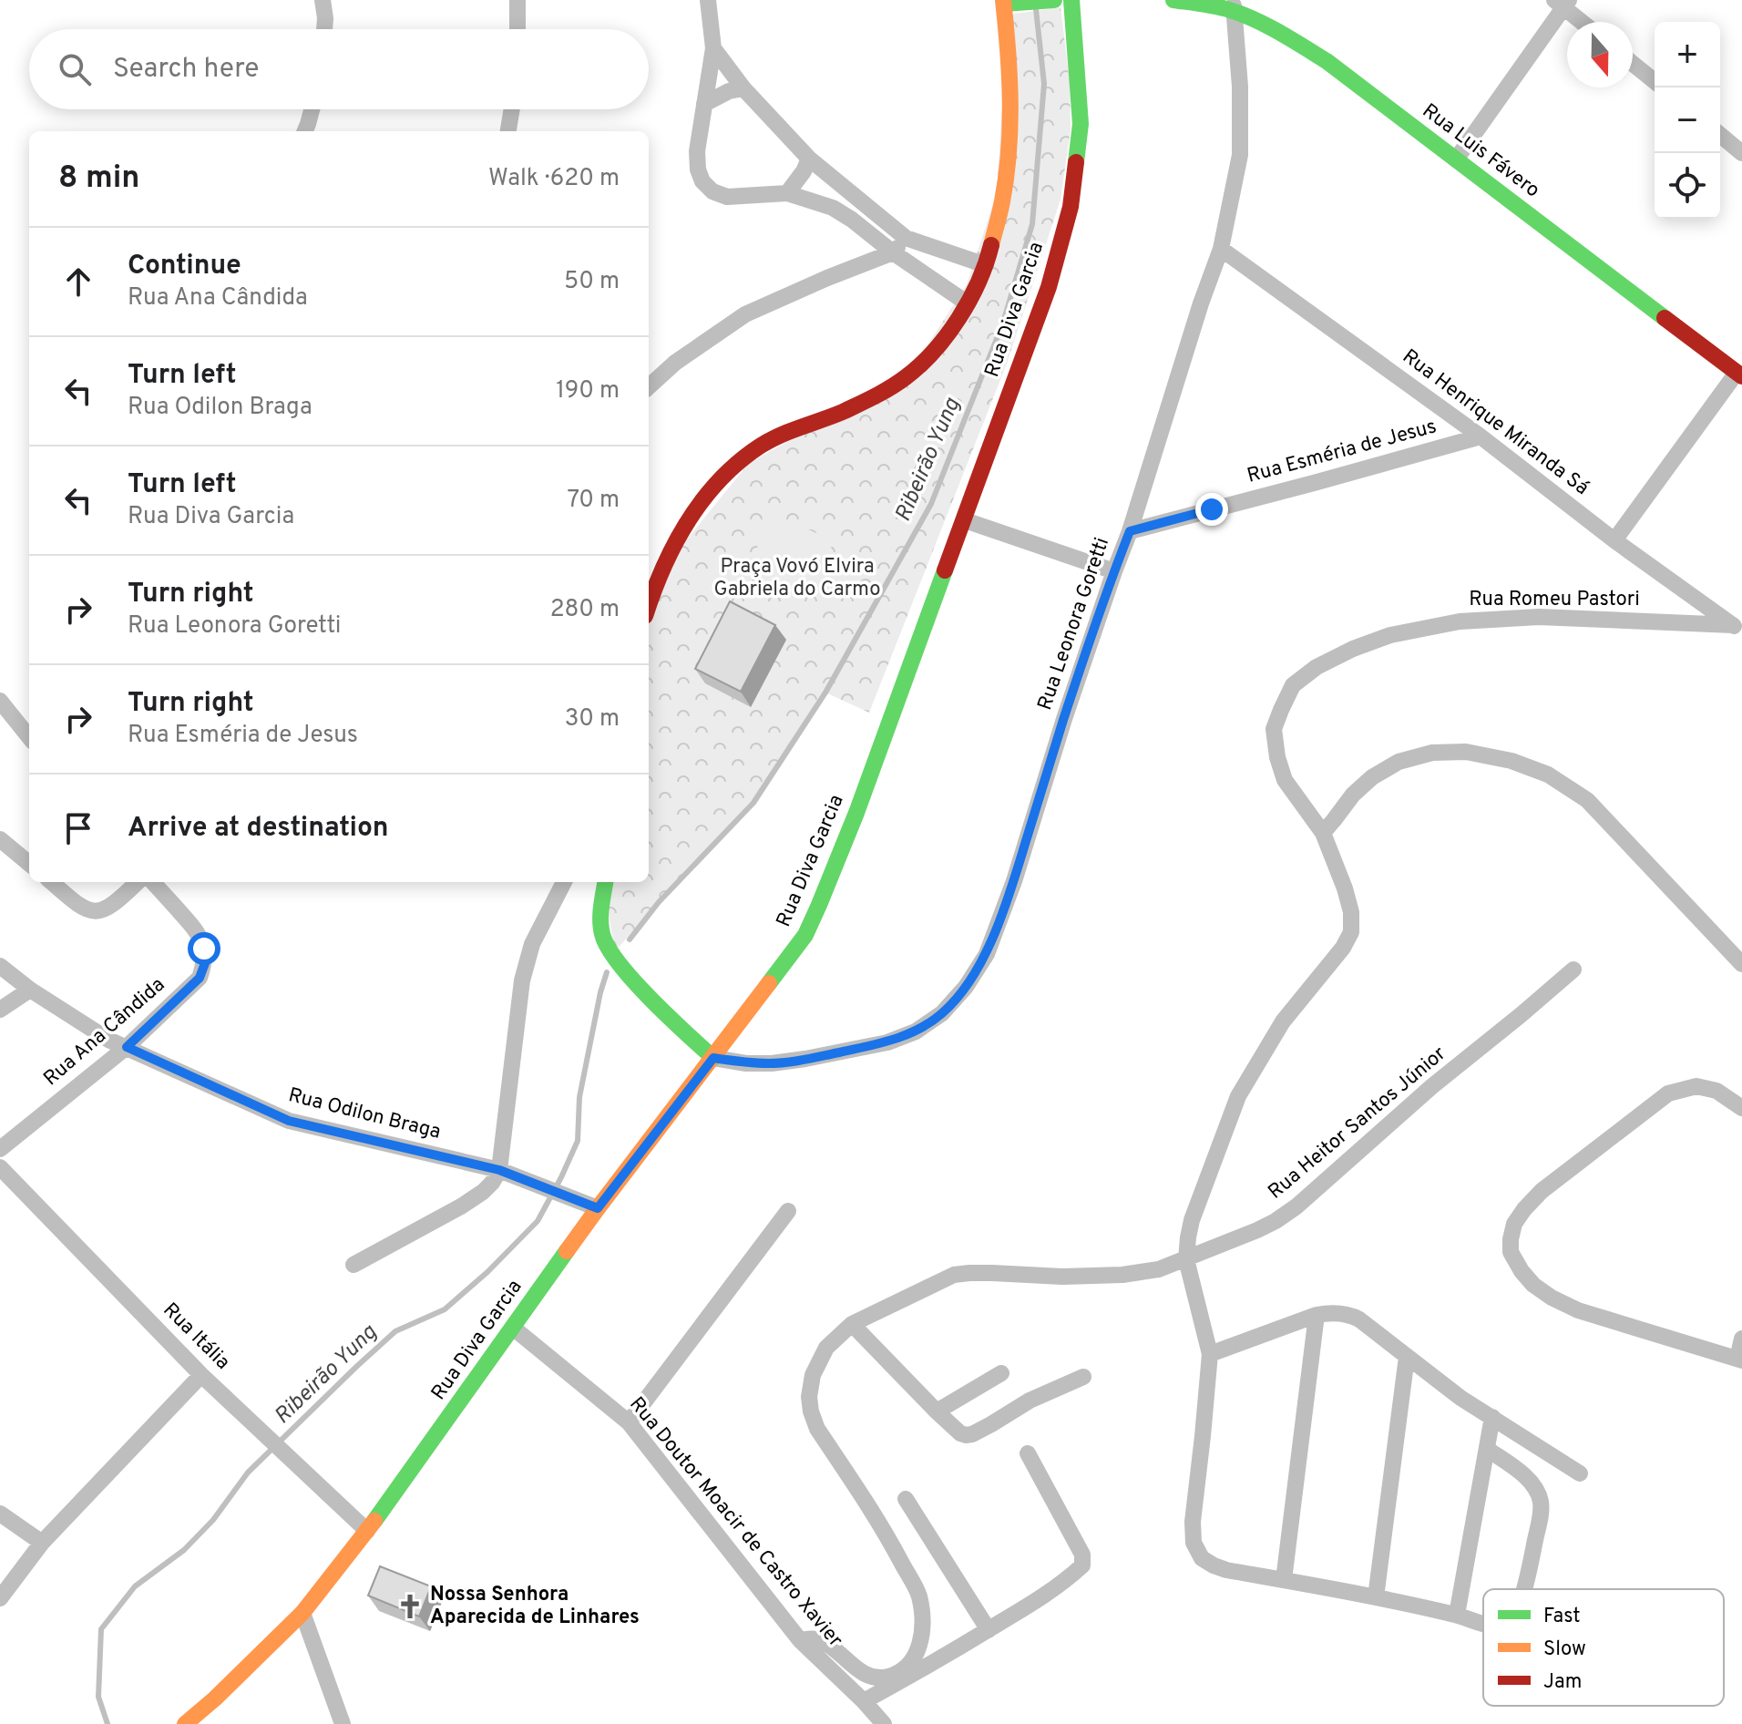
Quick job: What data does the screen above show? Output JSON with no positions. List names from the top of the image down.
{
  "streets": {
    "street": [
      "Rua Luis Fávero",
      "Rua Diva Garcia",
      "Rua Henrique Miranda Sá",
      "Rua Esméria de Jesus",
      "Rua Romeu Pastori",
      "Rua Leonora Goretti",
      "Rua Ana Cândida",
      "Rua Odilon Braga",
      "Rua Heitor Santos Júnior",
      "Rua Itália",
      "Rua Doutor Moacir de Castro Xavier"
    ]
  },
  "crossings": [
    ["Rua Luis Fávero", "Rua Leonora Goretti"],
    ["Rua Diva Garcia", "Rua Leonora Goretti"],
    ["Rua Diva Garcia", "Rua Odilon Braga"],
    ["Rua Diva Garcia", "Rua Itália"],
    ["Rua Diva Garcia", "Rua Doutor Moacir de Castro Xavier"],
    ["Rua Henrique Miranda Sá", "Rua Esméria de Jesus"],
    ["Rua Henrique Miranda Sá", "Rua Romeu Pastori"],
    ["Rua Henrique Miranda Sá", "Rua Leonora Goretti"],
    ["Rua Esméria de Jesus", "Rua Leonora Goretti"],
    ["Rua Romeu Pastori", "Rua Heitor Santos Júnior"],
    ["Rua Ana Cândida", "Rua Odilon Braga"],
    ["Rua Heitor Santos Júnior", "Rua Doutor Moacir de Castro Xavier"]
  ],
  "water": ["Ribeirão Yung"],
  "parks": ["Praça Vovó Elvira Gabriela do Carmo"],
  "places": {
    "church": ["Nossa Senhora Aparecida de Linhares"]
  },
  "legend": ["Fast", "Slow", "Jam"],
  "north": "bottom",
  "page": {
    "map_buttons": ["+", "−"],
    "search": "Search here",
    "heading": ["8 min", "Walk · 620 m"],
    "list": [
      ["Continue", "Rua Ana Cândida", "50 m"],
      ["Turn left", "Rua Odilon Braga", "190 m"],
      ["Turn left", "Rua Diva Garcia", "70 m"],
      ["Turn right", "Rua Leonora Goretti", "280 m"],
      ["Turn right", "Rua Esméria de Jesus", "30 m"],
      "Arrive at destination"
    ]
  }
}
